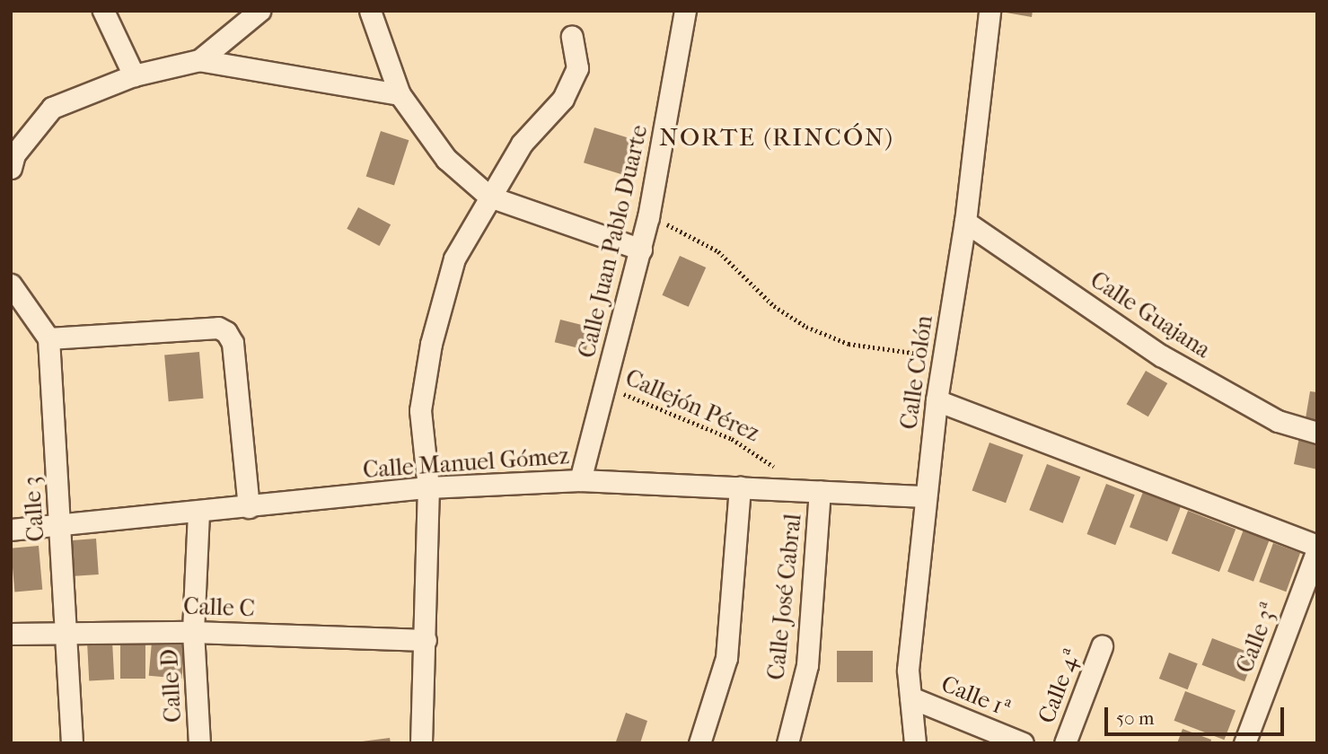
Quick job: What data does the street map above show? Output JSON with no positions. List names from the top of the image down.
{
  "streets": {
    "street": [
      "Calle Juan Pablo Duarte",
      "Calle Guajana",
      "Calle Colón",
      "Calle Manuel Gómez",
      "Calle 3",
      "Calle José Cabral",
      "Calle C",
      "Calle 3ª",
      "Calle D",
      "Calle 4ª",
      "Calle 1ª"
    ],
    "path": ["Callejón Pérez"]
  },
  "crossings": [
    ["Calle Juan Pablo Duarte", "Callejón Pérez"],
    ["Calle Juan Pablo Duarte", "Calle Manuel Gómez"],
    ["Calle Guajana", "Calle Colón"],
    ["Calle Colón", "Calle Manuel Gómez"],
    ["Calle Colón", "Calle 1ª"],
    ["Callejón Pérez", "Calle Manuel Gómez"],
    ["Calle Manuel Gómez", "Calle 3"],
    ["Calle Manuel Gómez", "Calle José Cabral"],
    ["Calle Manuel Gómez", "Calle D"],
    ["Calle 3", "Calle C"],
    ["Calle C", "Calle D"]
  ],
  "districts": ["NORTE (RINCÓN)"],
  "scale_bar": "50 m"
}
